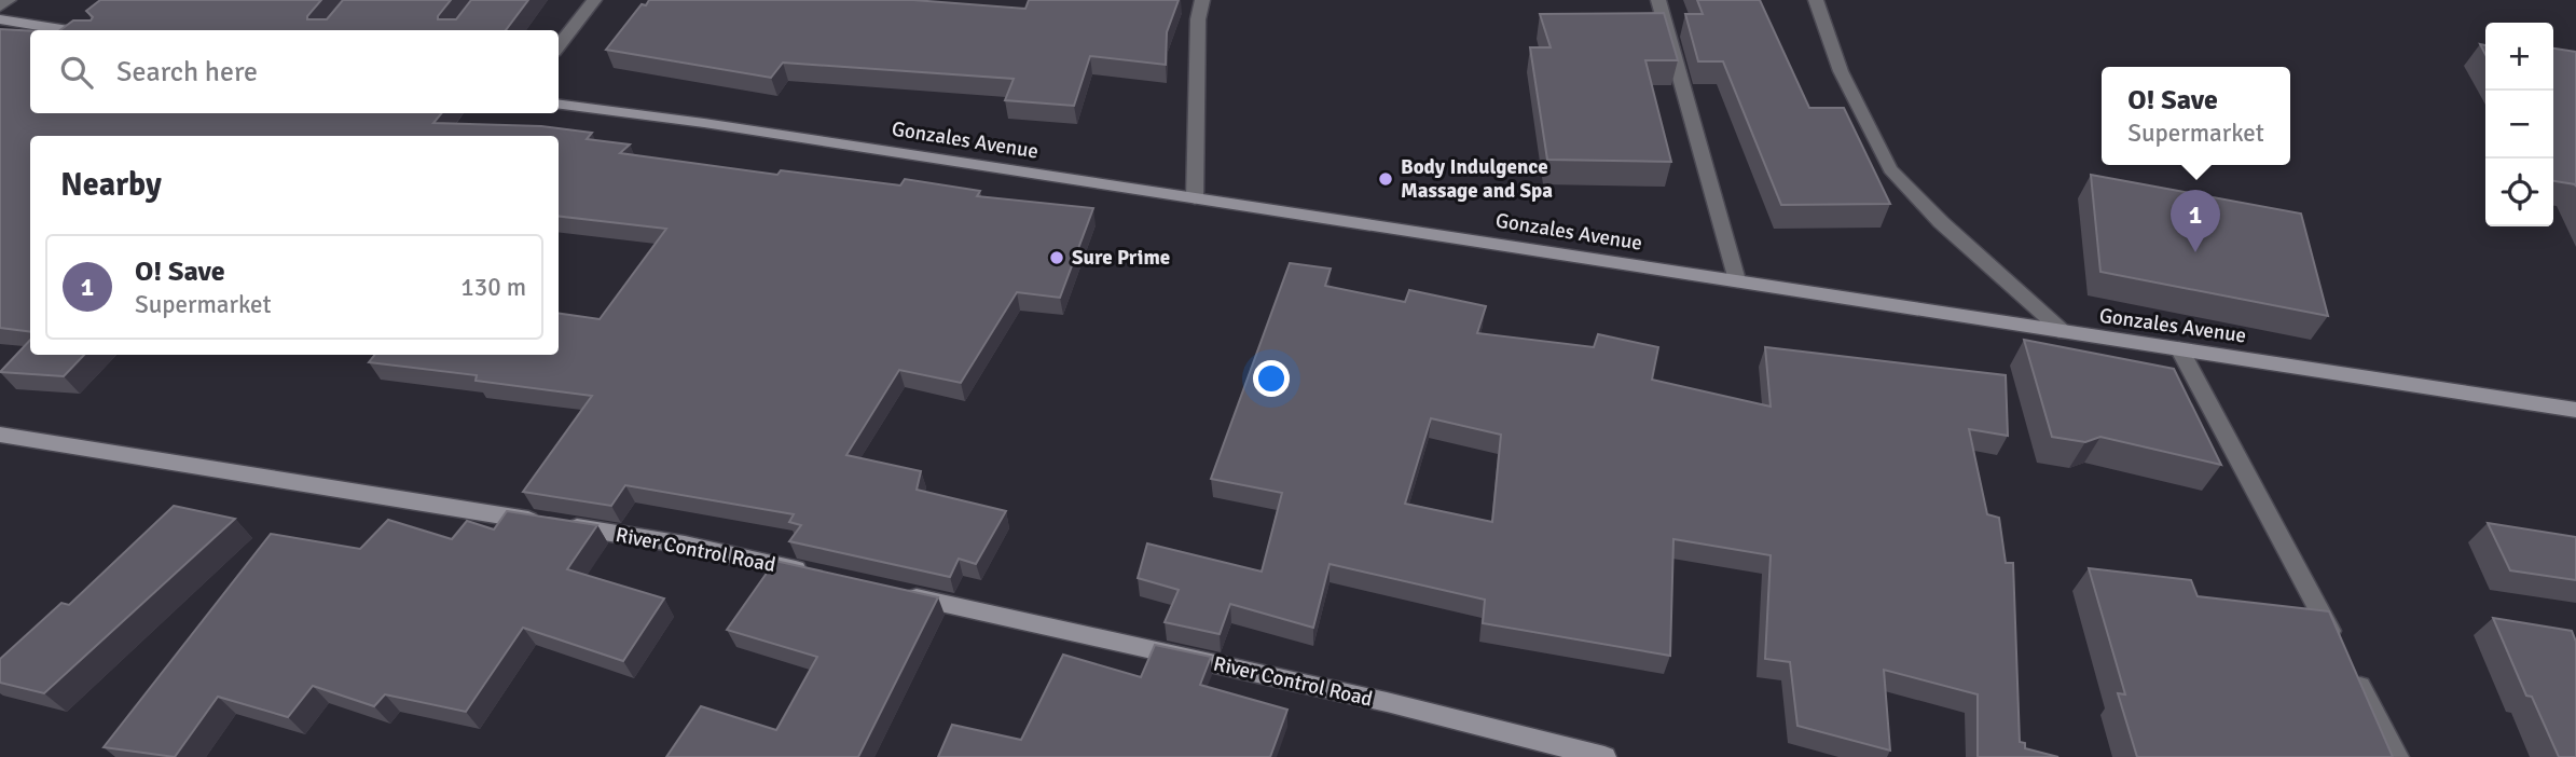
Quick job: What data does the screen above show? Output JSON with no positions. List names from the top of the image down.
{
  "streets": {
    "main road": ["Gonzales Avenue", "River Control Road"]
  },
  "places": ["Body Indulgence Massage and Spa", "Sure Prime"],
  "page": {
    "map_buttons": ["+", "−"],
    "search": "Search here",
    "popup": ["O! Save", "Supermarket"],
    "heading": "Nearby",
    "pins": "1",
    "list": [
      {
        "mark": "1",
        "name": "O! Save",
        "note": "Supermarket",
        "value": "130 m"
      }
    ]
  }
}
